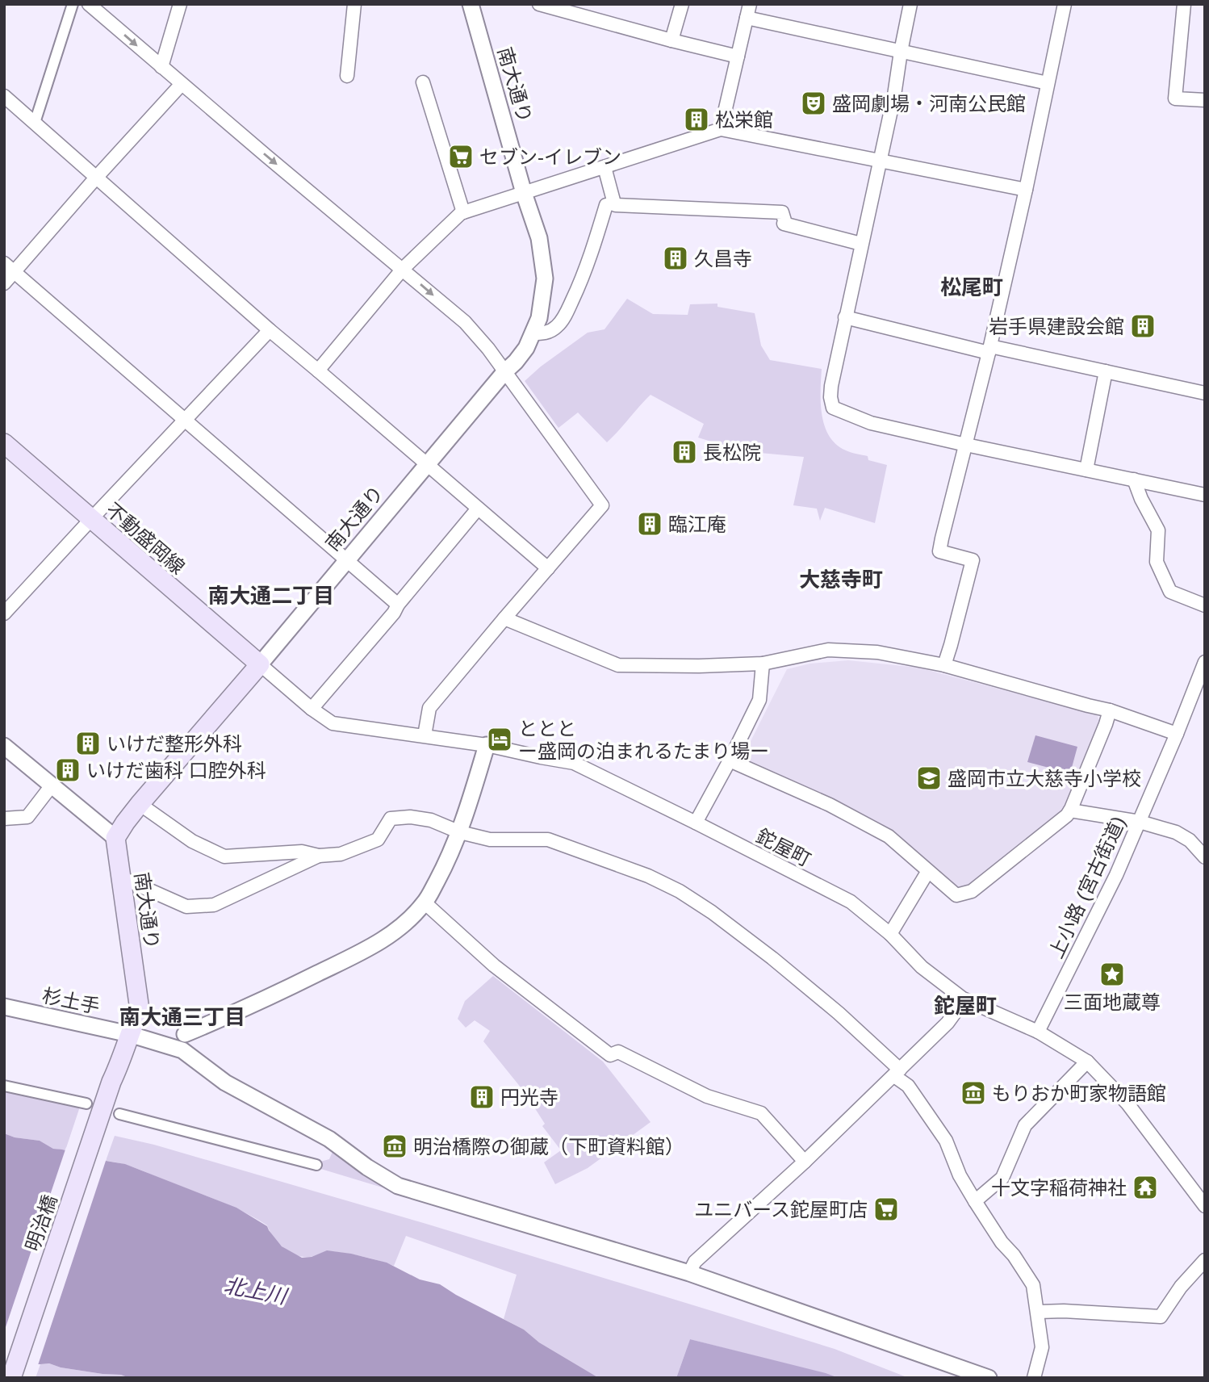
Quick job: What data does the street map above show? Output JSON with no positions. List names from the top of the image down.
{
  "streets": {
    "main road": ["南大通り", "不動盛岡線", "明治橋"],
    "street": ["鉈屋町", "上小路 (宮古街道)", "杉土手"]
  },
  "crossings": [
    ["南大通り", "不動盛岡線"],
    ["南大通り", "鉈屋町"],
    ["南大通り", "杉土手"],
    ["南大通り", "明治橋"],
    ["不動盛岡線", "鉈屋町"],
    ["鉈屋町", "上小路 (宮古街道)"],
    ["杉土手", "明治橋"]
  ],
  "districts": [
    "松尾町",
    "大慈寺町",
    "南大通二丁目",
    "鉈屋町",
    "南大通三丁目"
  ],
  "water": ["北上川"],
  "places": {
    "theatre": ["盛岡劇場・河南公民館"],
    "building": [
      "松栄館",
      "久昌寺",
      "岩手県建設会館",
      "長松院",
      "臨江庵",
      "いけだ整形外科",
      "いけだ歯科 口腔外科",
      "円光寺"
    ],
    "supermarket": ["セブン-イレブン", "ユニバース鉈屋町店"],
    "hotel": ["ととと ー盛岡の泊まれるたまり場ー"],
    "school or university": ["盛岡市立大慈寺小学校"],
    "place": ["三面地蔵尊"],
    "museum": ["もりおか町家物語館", "明治橋際の御蔵（下町資料館）"],
    "temple": ["十文字稲荷神社"]
  }
}
